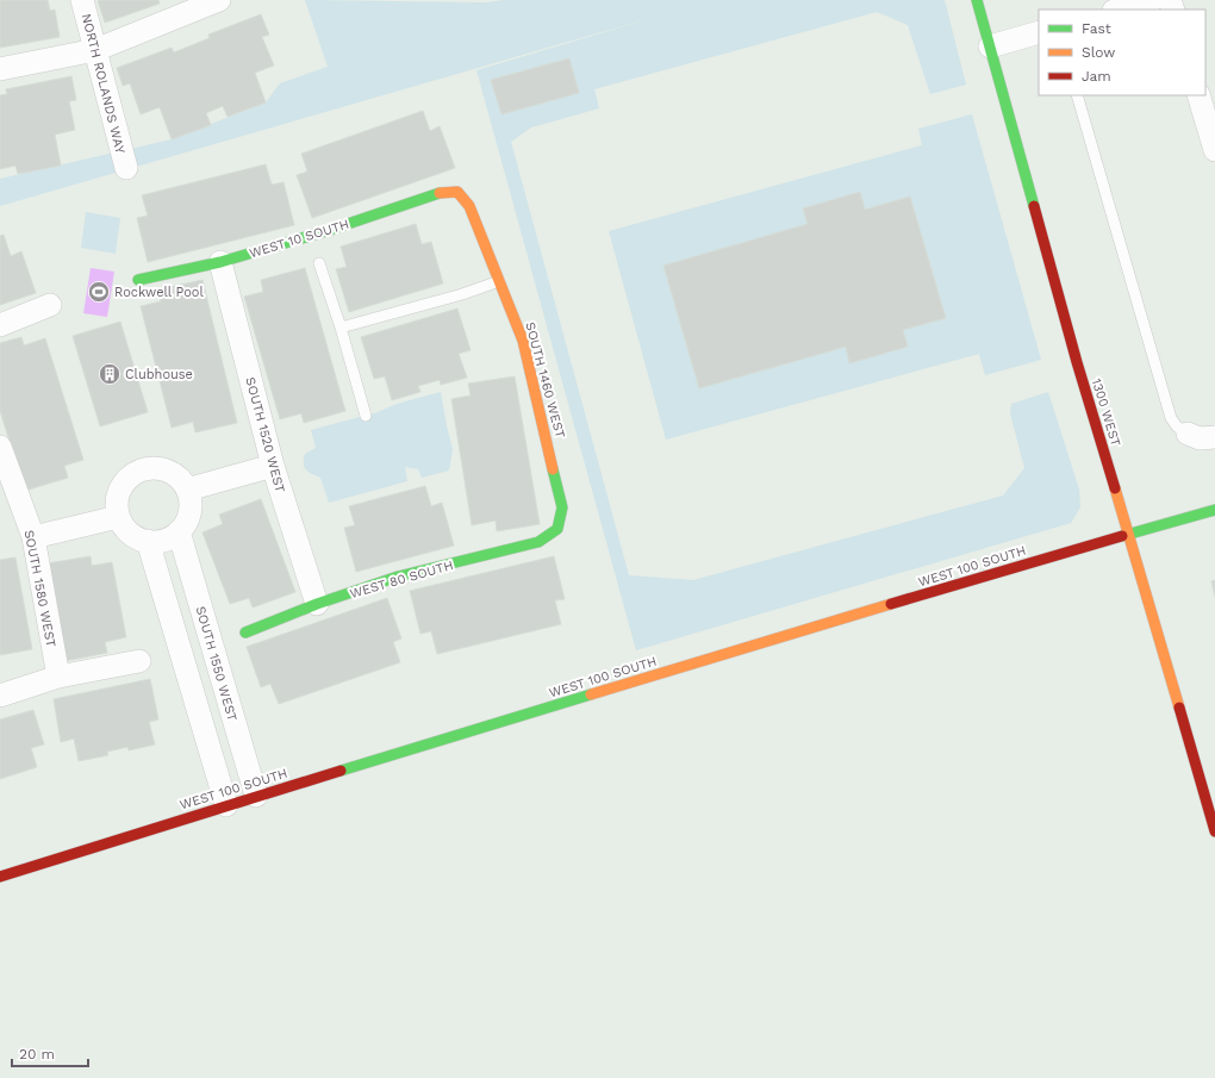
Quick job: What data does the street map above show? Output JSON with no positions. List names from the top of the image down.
{
  "streets": {
    "street": [
      "NORTH ROLANDS WAY",
      "WEST 10 SOUTH",
      "SOUTH 1460 WEST",
      "1300 WEST",
      "SOUTH 1520 WEST",
      "WEST 100 SOUTH",
      "WEST 80 SOUTH",
      "SOUTH 1580 WEST",
      "SOUTH 1550 WEST"
    ]
  },
  "crossings": [
    ["WEST 10 SOUTH", "SOUTH 1460 WEST"],
    ["WEST 10 SOUTH", "SOUTH 1520 WEST"],
    ["SOUTH 1460 WEST", "WEST 80 SOUTH"],
    ["1300 WEST", "WEST 100 SOUTH"],
    ["SOUTH 1520 WEST", "WEST 80 SOUTH"],
    ["WEST 100 SOUTH", "SOUTH 1550 WEST"]
  ],
  "places": {
    "sports": ["Rockwell Pool"],
    "building": ["Clubhouse"]
  },
  "legend": ["Fast", "Slow", "Jam"],
  "scale_bar": "20 m"
}
